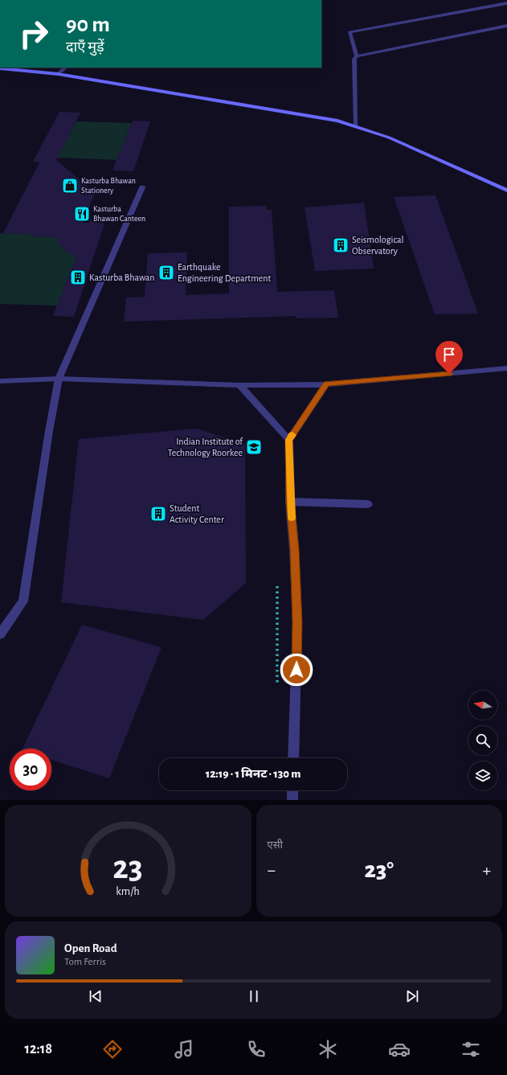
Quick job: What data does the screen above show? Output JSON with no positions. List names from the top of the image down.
{
  "places": {
    "shop": ["Kasturba Bhawan Stationery"],
    "restaurant": ["Kasturba Bhawan Canteen"],
    "building": [
      "Seismological Observatory",
      "Earthquake Engineering Department",
      "Kasturba Bhawan",
      "Student Activity Center"
    ],
    "school or university": ["Indian Institute of Technology Roorkee"]
  },
  "north": "left",
  "page": {
    "turn": ["90 m", "दाएँ मुड़ें"],
    "limit": "30",
    "trip": "12:19 · 1 मिनट · 130 m",
    "tile": "एसी",
    "heat": ["−", "23°", "+"],
    "song": ["Open Road", "Tom Ferris"],
    "tabs": "12:18",
    "gauge": ["23", "km/h"]
  }
}
